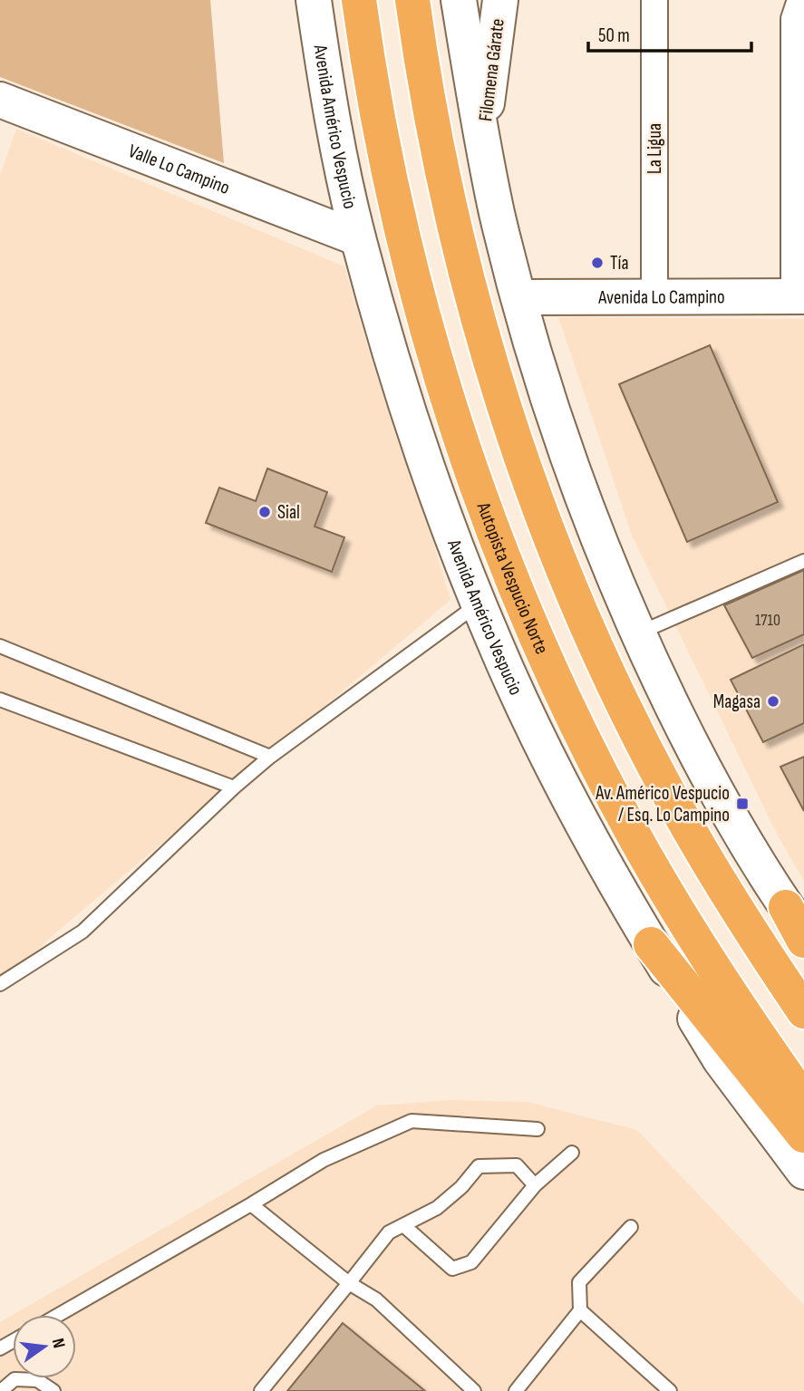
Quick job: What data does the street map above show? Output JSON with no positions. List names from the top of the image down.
{
  "streets": {
    "highway": ["Autopista Vespucio Norte"],
    "main road": [
      "Filomena Gárate",
      "Avenida Américo Vespucio",
      "Valle Lo Campino",
      "Avenida Lo Campino"
    ],
    "street": ["La Ligua"]
  },
  "crossings": [
    ["Avenida Américo Vespucio", "Valle Lo Campino"],
    ["La Ligua", "Avenida Lo Campino"]
  ],
  "places": {
    "other": ["Tía", "Sial", "Magasa"],
    "transit": ["Av. Américo Vespucio / Esq. Lo Campino"]
  },
  "house_numbers": ["1710"],
  "scale_bar": "50 m",
  "north": "right"
}
